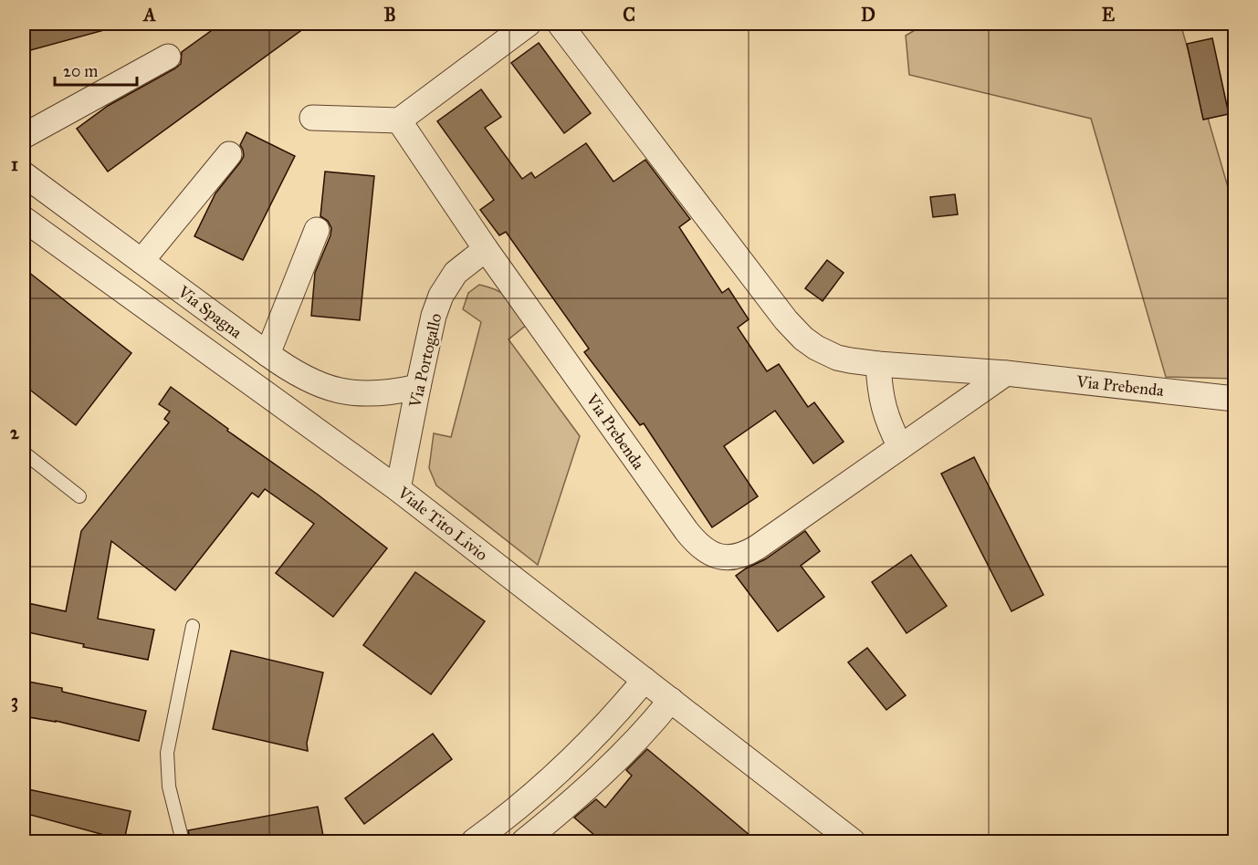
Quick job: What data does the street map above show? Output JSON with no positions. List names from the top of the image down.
{
  "streets": {
    "street": [
      "Via Spagna",
      "Via Portogallo",
      "Via Prebenda",
      "Viale Tito Livio"
    ]
  },
  "crossings": [
    ["Via Spagna", "Via Portogallo"],
    ["Via Portogallo", "Via Prebenda"],
    ["Via Portogallo", "Viale Tito Livio"]
  ],
  "scale_bar": "20 m",
  "grid": {
    "columns": [
      "A",
      "B",
      "C",
      "D",
      "E"
    ],
    "rows": ["1", "2", "3"]
  }
}
